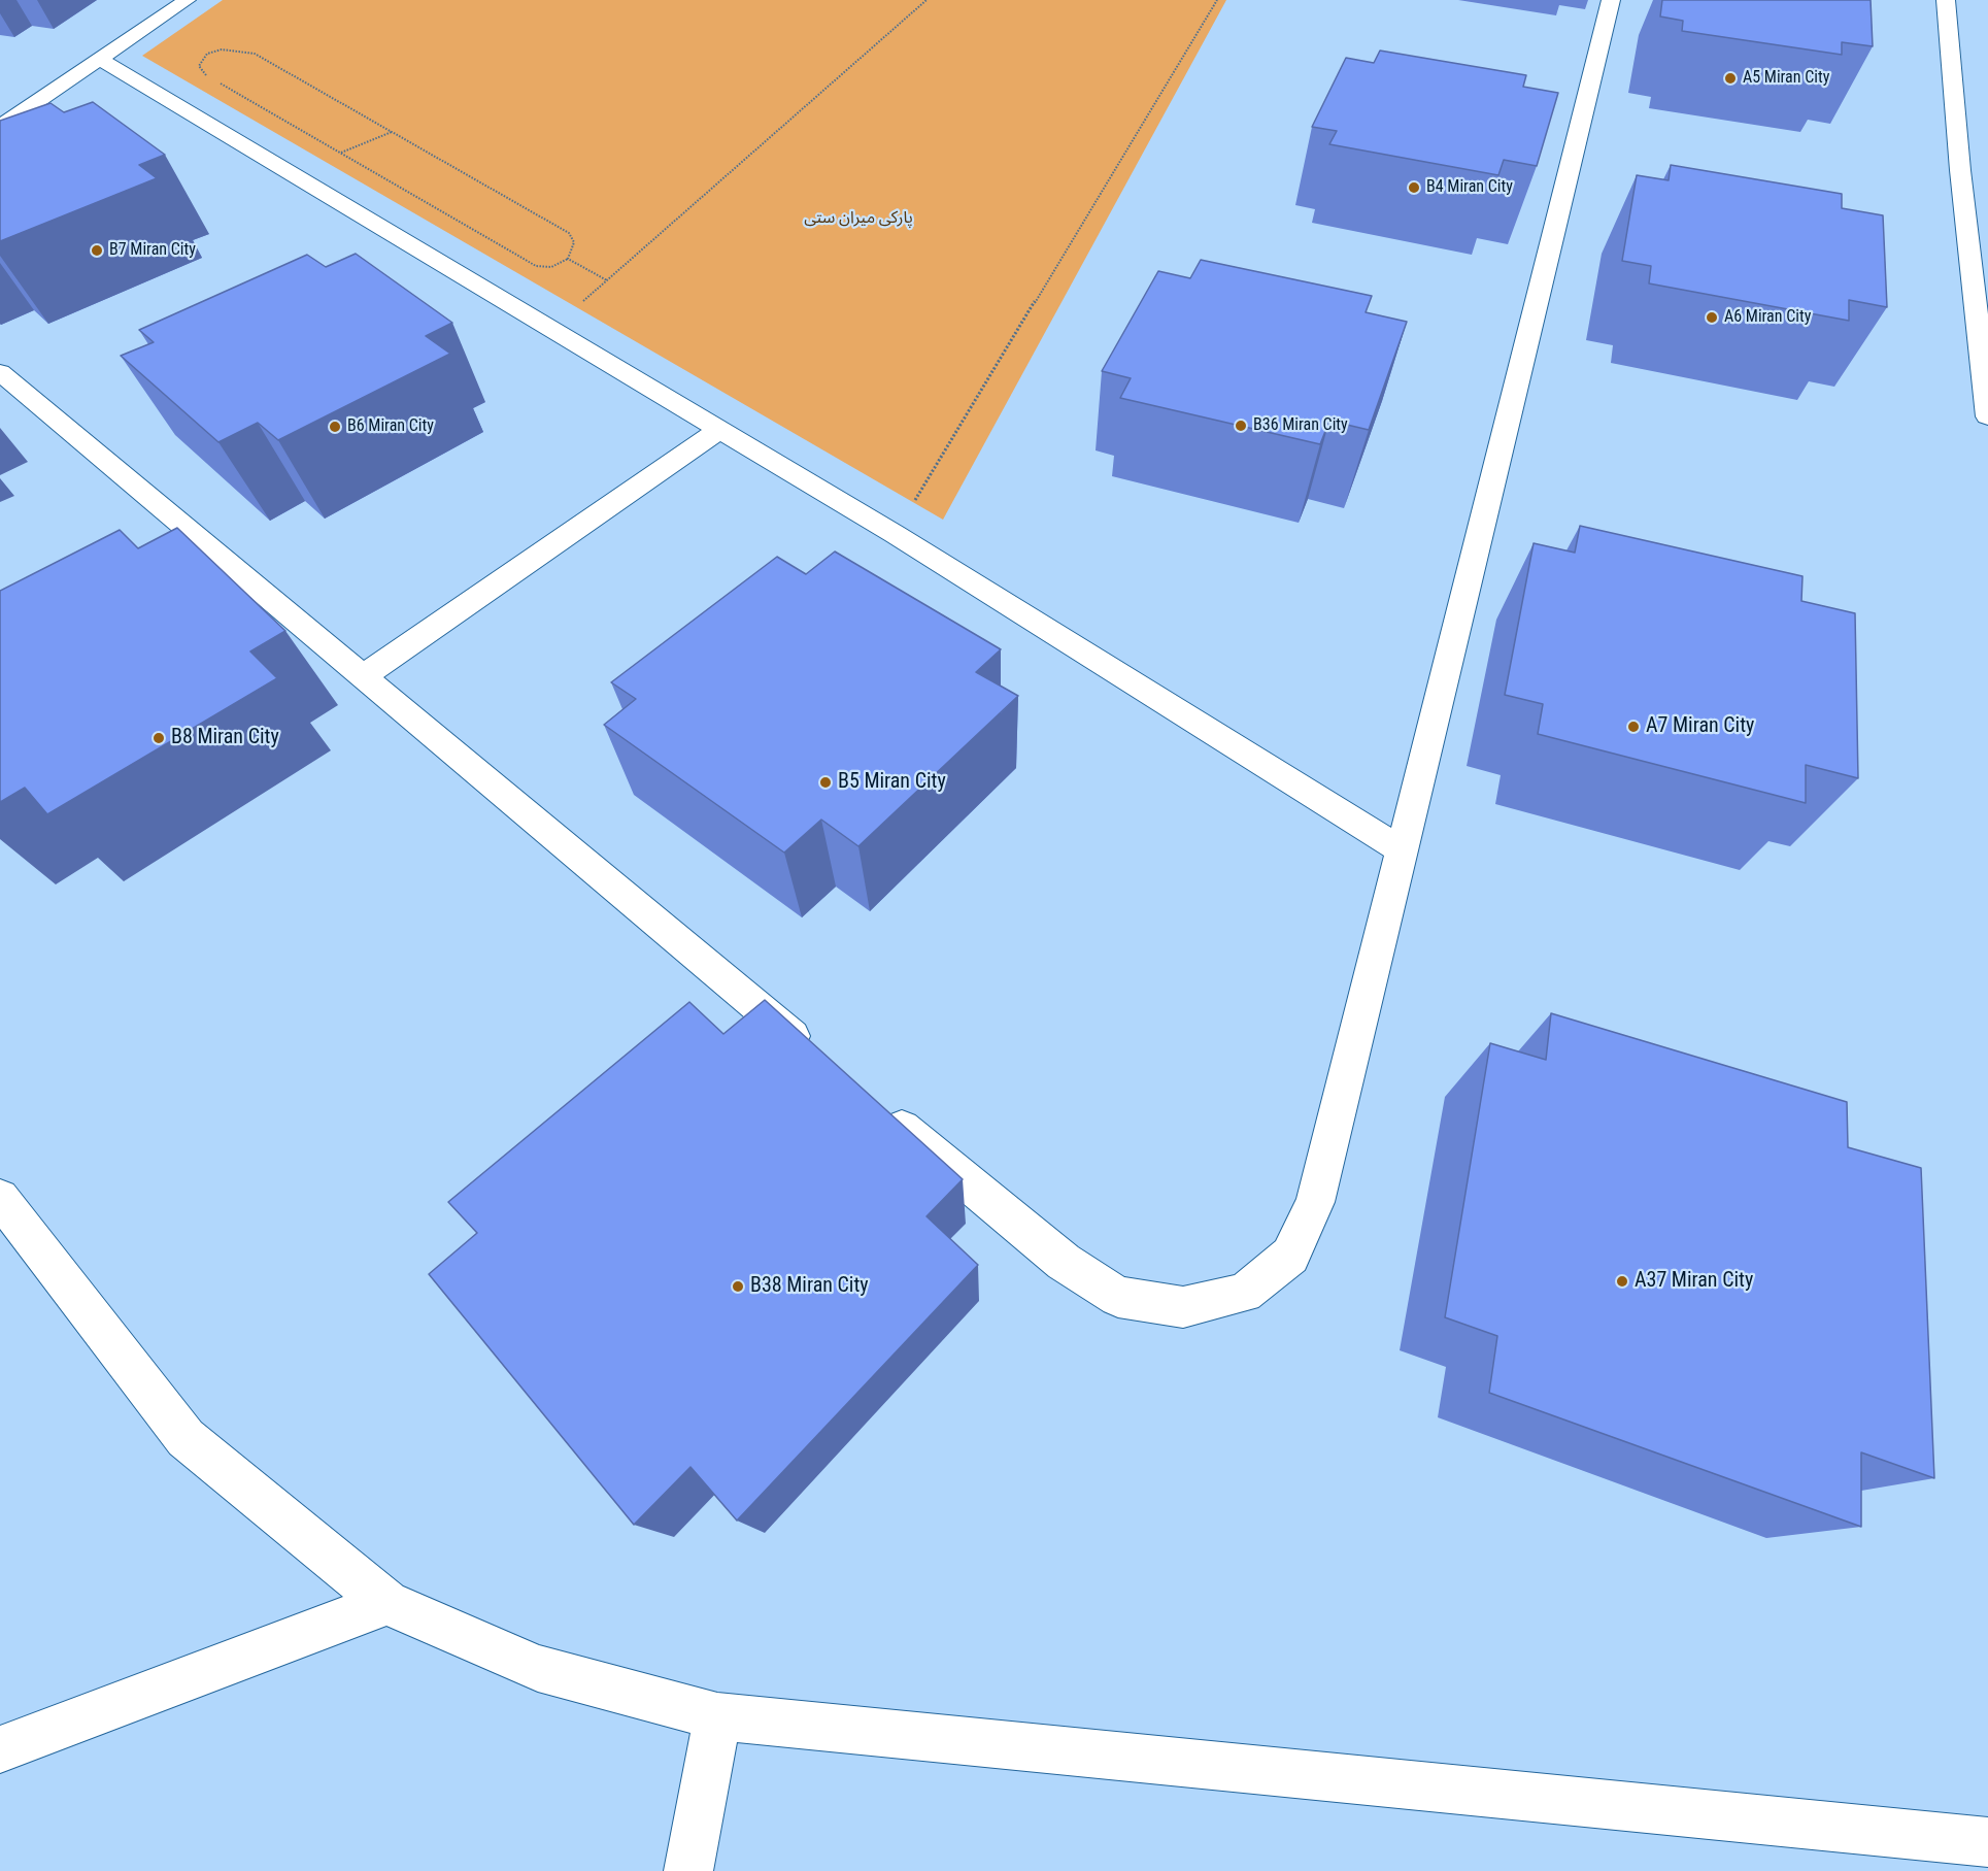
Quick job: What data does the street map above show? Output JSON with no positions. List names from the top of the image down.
{
  "parks": ["پارکی میران ستی"],
  "places": [
    "A5 Miran City",
    "B4 Miran City",
    "B7 Miran City",
    "A6 Miran City",
    "B36 Miran City",
    "B6 Miran City",
    "A7 Miran City",
    "B8 Miran City",
    "B5 Miran City",
    "A37 Miran City",
    "B38 Miran City"
  ]
}
